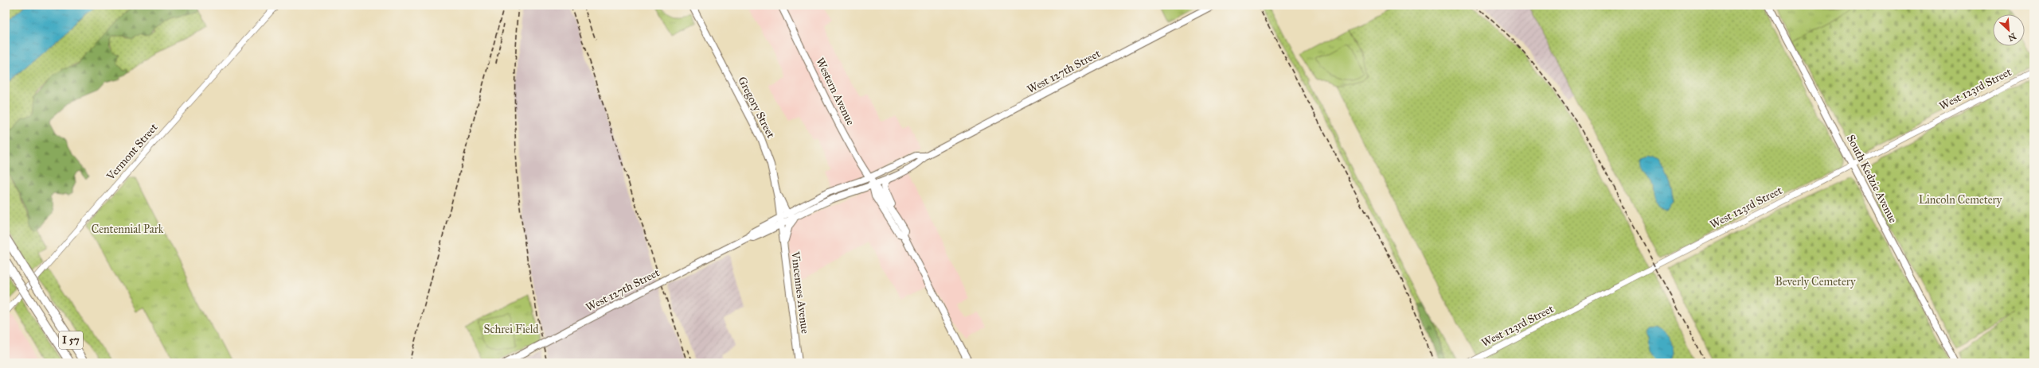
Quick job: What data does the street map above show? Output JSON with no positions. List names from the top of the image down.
{
  "streets": {
    "highway": ["I 57"],
    "main road": [
      "West 127th Street",
      "Western Avenue",
      "Gregory Street",
      "South Kedzie Avenue",
      "Vincennes Avenue"
    ],
    "street": ["West 123rd Street", "Vermont Street"]
  },
  "crossings": [
    ["West 127th Street", "Western Avenue"],
    ["West 127th Street", "Gregory Street"],
    ["West 127th Street", "Vincennes Avenue"],
    ["West 123rd Street", "South Kedzie Avenue"],
    ["Gregory Street", "Vincennes Avenue"]
  ],
  "parks": [
    "Lincoln Cemetery",
    "Centennial Park",
    "Beverly Cemetery",
    "Schrei Field"
  ],
  "north": "bottom right"
}
